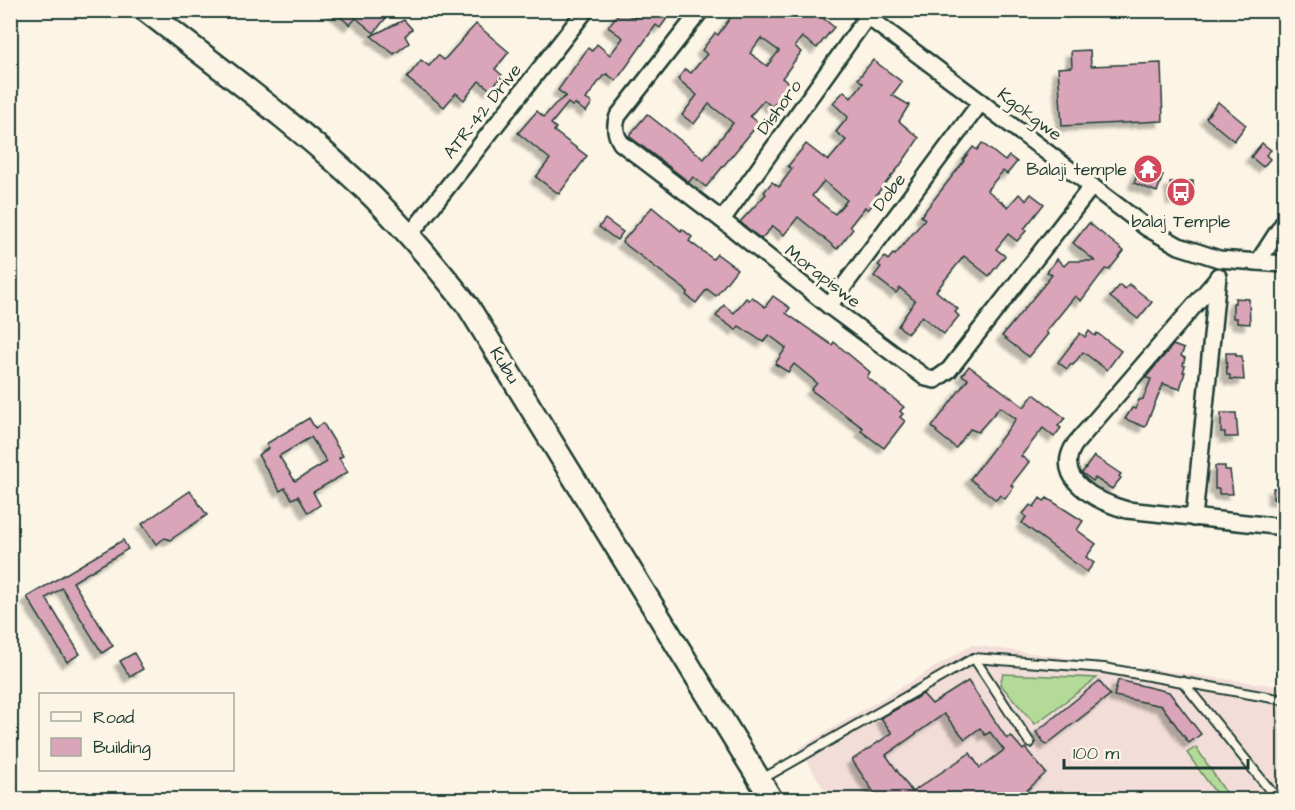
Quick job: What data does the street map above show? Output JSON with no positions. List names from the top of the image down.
{
  "streets": {
    "main road": ["Kubu"],
    "street": [
      "Dishoro",
      "ATR-42 Drive",
      "Kgokgwe",
      "Dobe",
      "Morapiswe"
    ]
  },
  "crossings": [
    ["Dishoro", "Kgokgwe"],
    ["Dishoro", "Morapiswe"],
    ["ATR-42 Drive", "Kubu"],
    ["Kgokgwe", "Dobe"],
    ["Kgokgwe", "Morapiswe"],
    ["Dobe", "Morapiswe"]
  ],
  "places": {
    "temple": ["Balaji temple"],
    "bus stop": ["balaj Temple"]
  },
  "legend": ["Road", "Building"],
  "scale_bar": "100 m"
}
